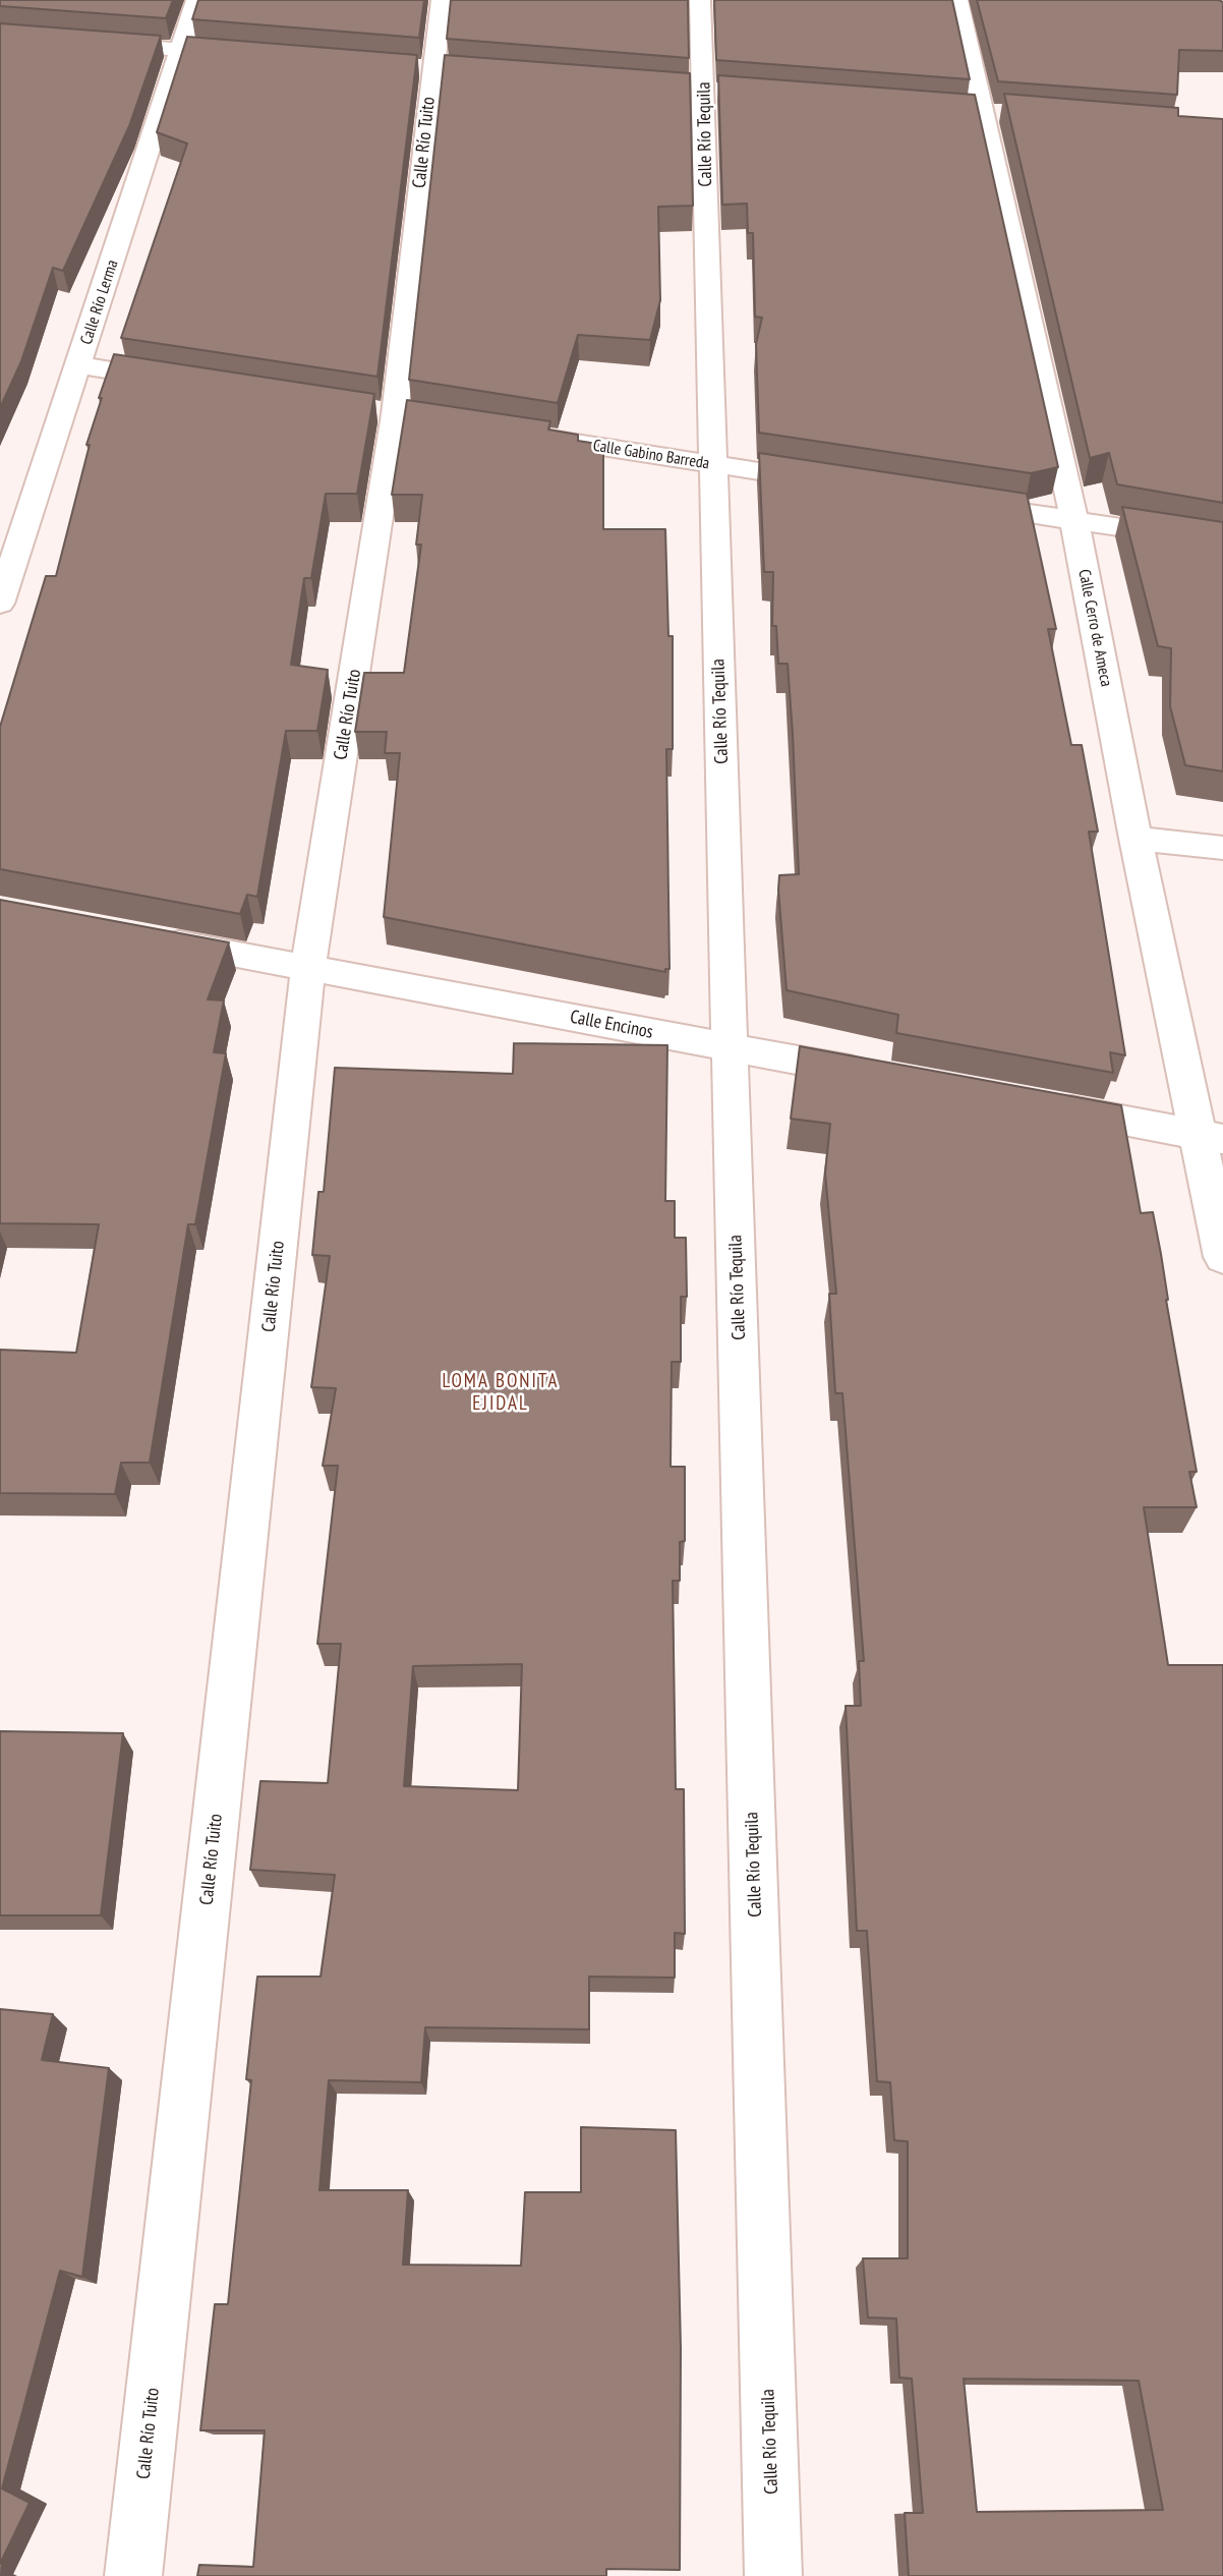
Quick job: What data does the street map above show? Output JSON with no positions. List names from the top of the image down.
{
  "streets": {
    "street": [
      "Calle Río Tequila",
      "Calle Río Tuito",
      "Calle Río Lerma",
      "Calle Gabino Barreda",
      "Calle Cerro de Ameca",
      "Calle Encinos"
    ]
  },
  "crossings": [
    ["Calle Río Tequila", "Calle Gabino Barreda"],
    ["Calle Río Tequila", "Calle Encinos"],
    ["Calle Río Tuito", "Calle Encinos"]
  ],
  "districts": ["LOMA BONITA EJIDAL"]
}
